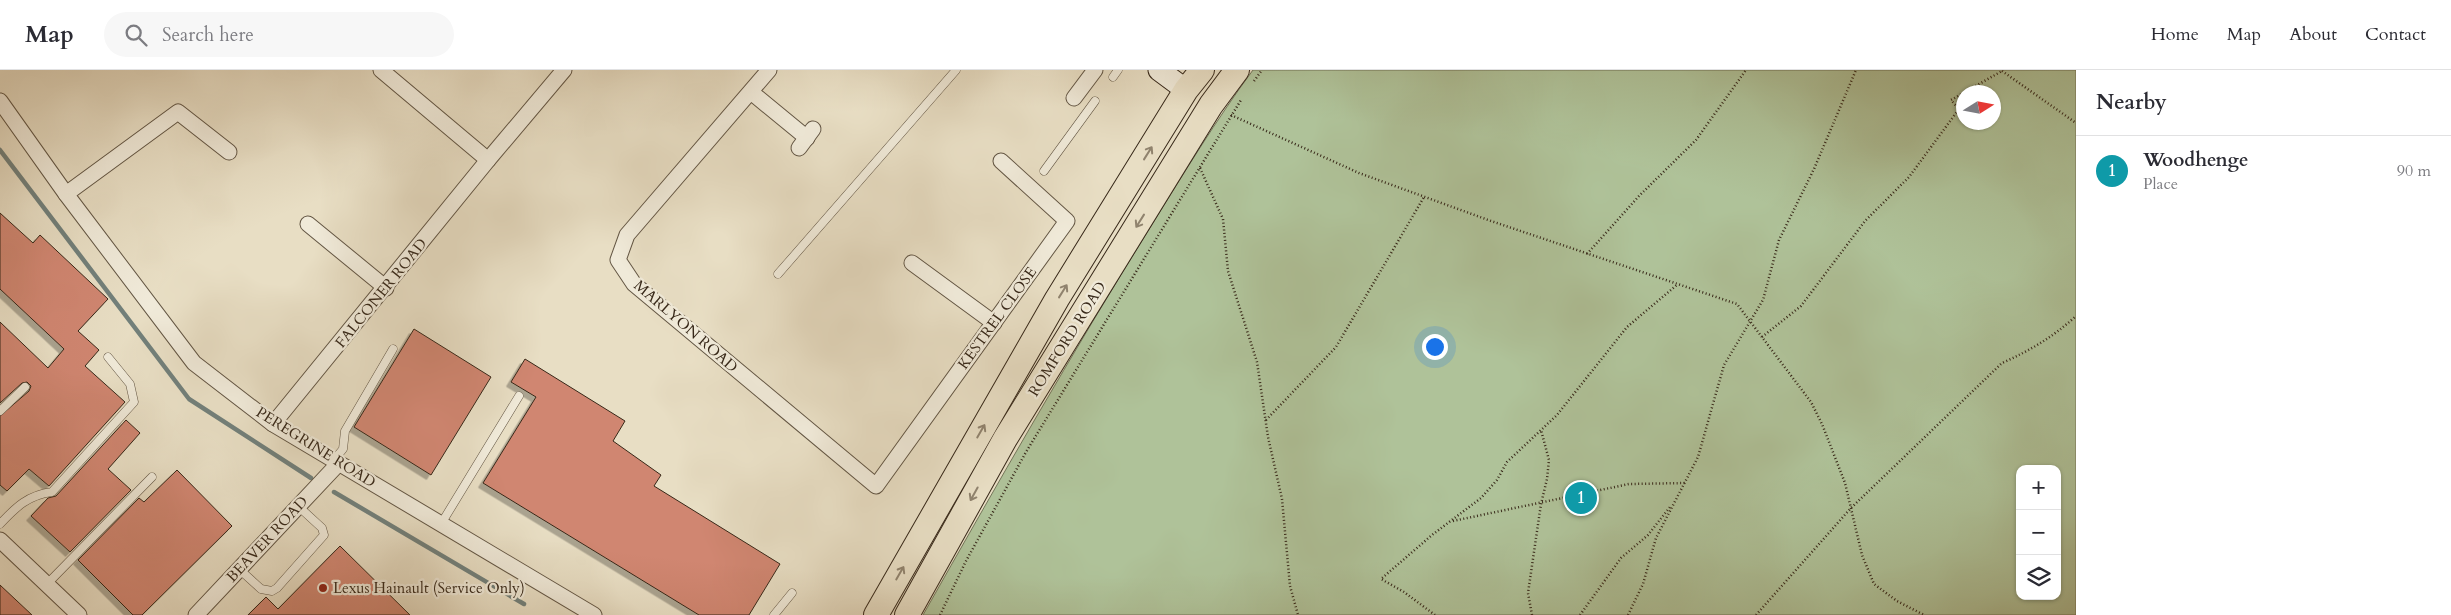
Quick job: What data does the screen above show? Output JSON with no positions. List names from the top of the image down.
{
  "streets": {
    "main road": ["ROMFORD ROAD"],
    "street": [
      "FALCONER ROAD",
      "KESTREL CLOSE",
      "MARLYON ROAD",
      "PEREGRINE ROAD",
      "BEAVER ROAD"
    ]
  },
  "crossings": [
    ["FALCONER ROAD", "PEREGRINE ROAD"],
    ["KESTREL CLOSE", "MARLYON ROAD"],
    ["PEREGRINE ROAD", "BEAVER ROAD"]
  ],
  "places": ["Lexus Hainault (Service Only)"],
  "north": "right",
  "page": {
    "header": "Map",
    "search": "Search here",
    "nav": [
      "Home",
      "Map",
      "About",
      "Contact"
    ],
    "heading": "Nearby",
    "list": [
      {
        "mark": "1",
        "name": "Woodhenge",
        "note": "Place",
        "value": "90 m"
      }
    ],
    "map_buttons": ["+", "−"],
    "pins": "1"
  }
}
